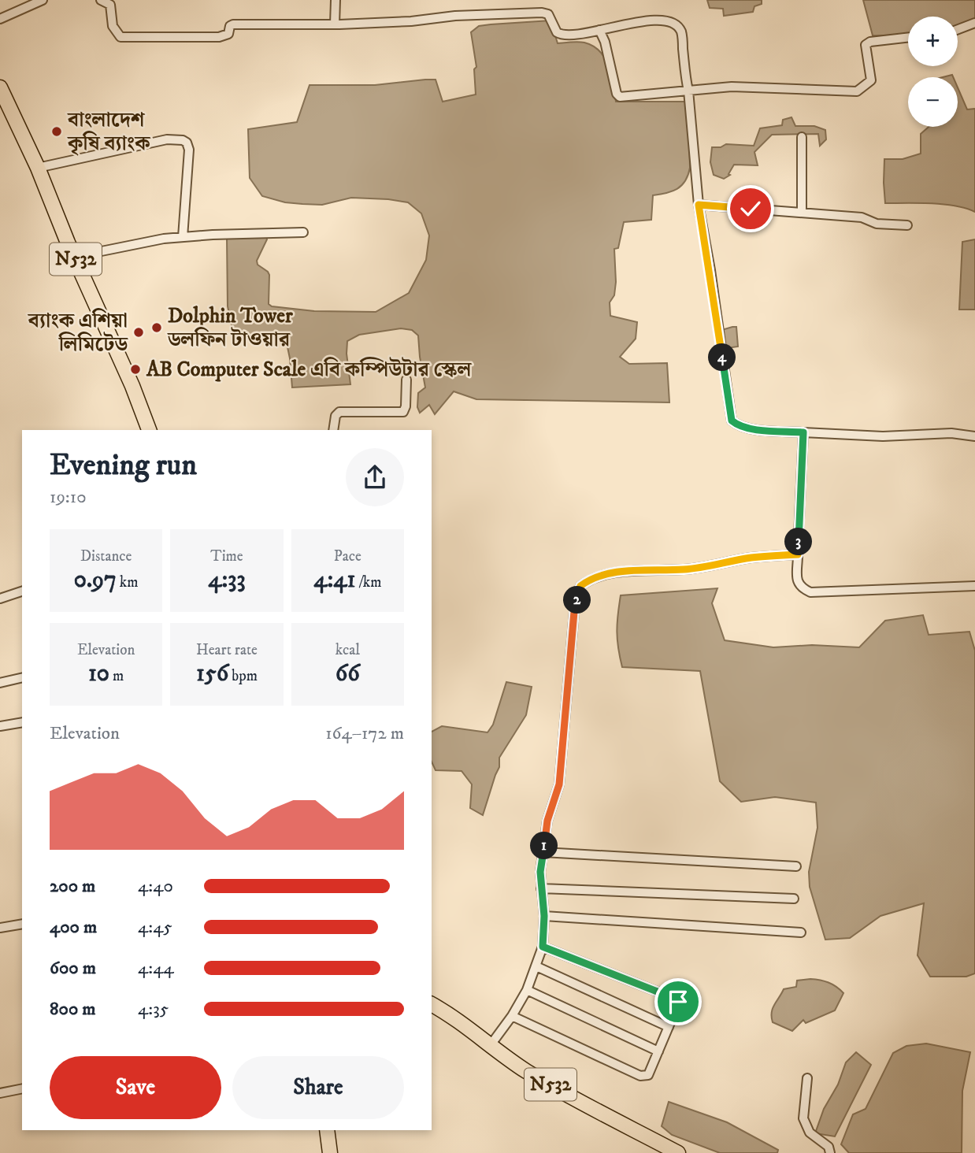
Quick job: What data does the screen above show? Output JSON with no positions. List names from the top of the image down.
{
  "streets": {
    "main road": ["N532"]
  },
  "places": [
    "বাংলাদেশ কৃষি ব্যাংক",
    "Dolphin Tower ডলফিন টাওয়ার",
    "ব্যাংক এশিয়া লিমিটেড",
    "AB Computer Scale এবি কম্পিউটার স্কেল"
  ],
  "page": {
    "map_buttons": ["+", "−"],
    "pins": [
      "4",
      "3",
      "2",
      "1"
    ],
    "heading": ["Evening run", "19:10"],
    "stats": [
      ["Distance", "0.97 km"],
      ["Time", "4:33"],
      ["Pace", "4:41 /km"],
      ["Elevation", "10 m"],
      ["Heart rate", "156 bpm"],
      ["kcal", "66"]
    ],
    "chart": ["Elevation", "164–172 m"],
    "list": [
      {
        "name": "200 m",
        "note": "4:40"
      },
      {
        "name": "400 m",
        "note": "4:45"
      },
      {
        "name": "600 m",
        "note": "4:44"
      },
      {
        "name": "800 m",
        "note": "4:35"
      }
    ],
    "buttons": ["Save", "Share"]
  }
}
